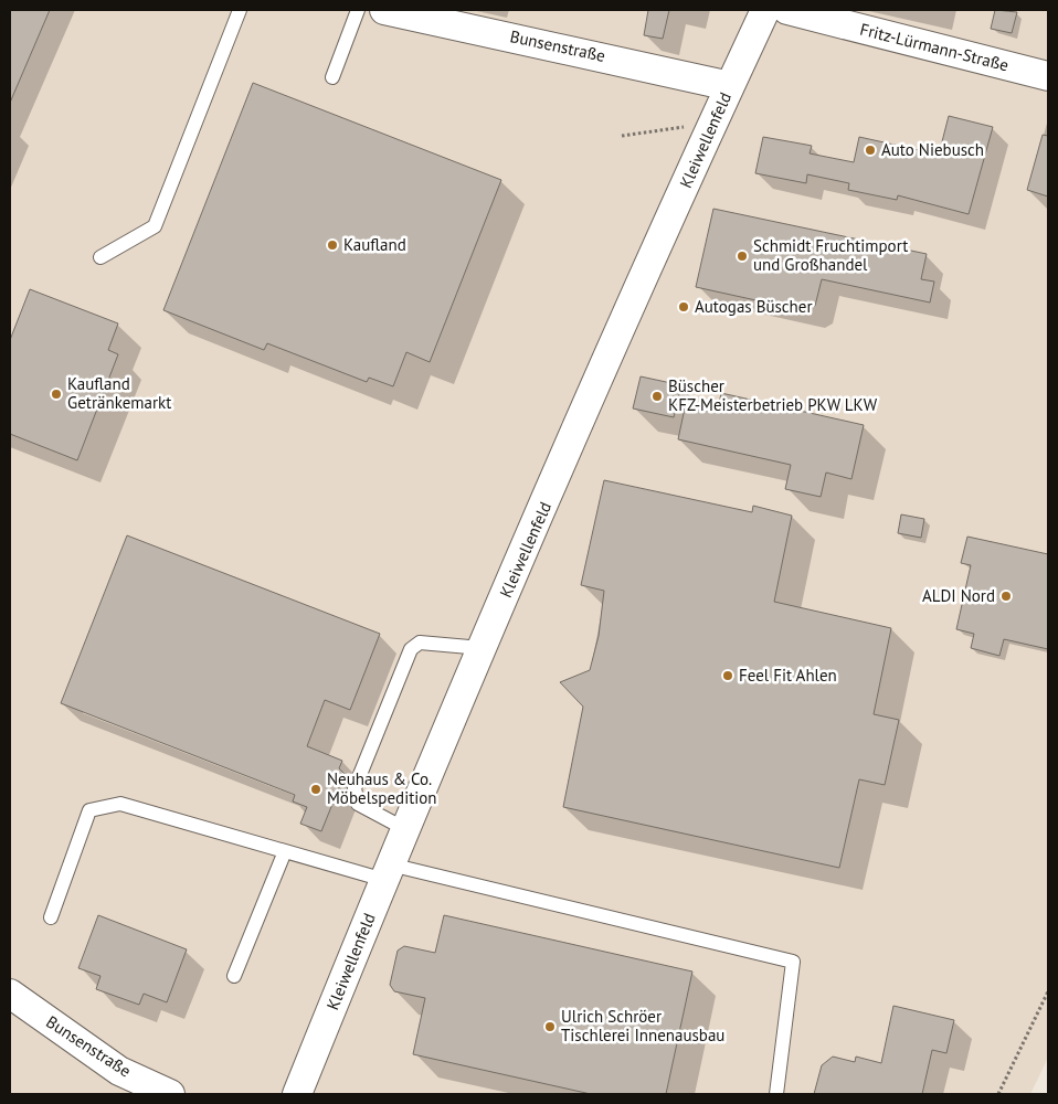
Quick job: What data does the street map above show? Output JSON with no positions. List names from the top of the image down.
{
  "streets": {
    "street": ["Bunsenstraße", "Fritz-Lürmann-Straße", "Kleiwellenfeld"]
  },
  "crossings": [
    ["Bunsenstraße", "Kleiwellenfeld"]
  ],
  "places": [
    "Auto Niebusch",
    "Kaufland",
    "Schmidt Fruchtimport und Großhandel",
    "Autogas Büscher",
    "Kaufland Getränkemarkt",
    "Büscher KFZ-Meisterbetrieb PKW LKW",
    "ALDI Nord",
    "Feel Fit Ahlen",
    "Neuhaus & Co. Möbelspedition",
    "Ulrich Schröer Tischlerei Innenausbau"
  ]
}
